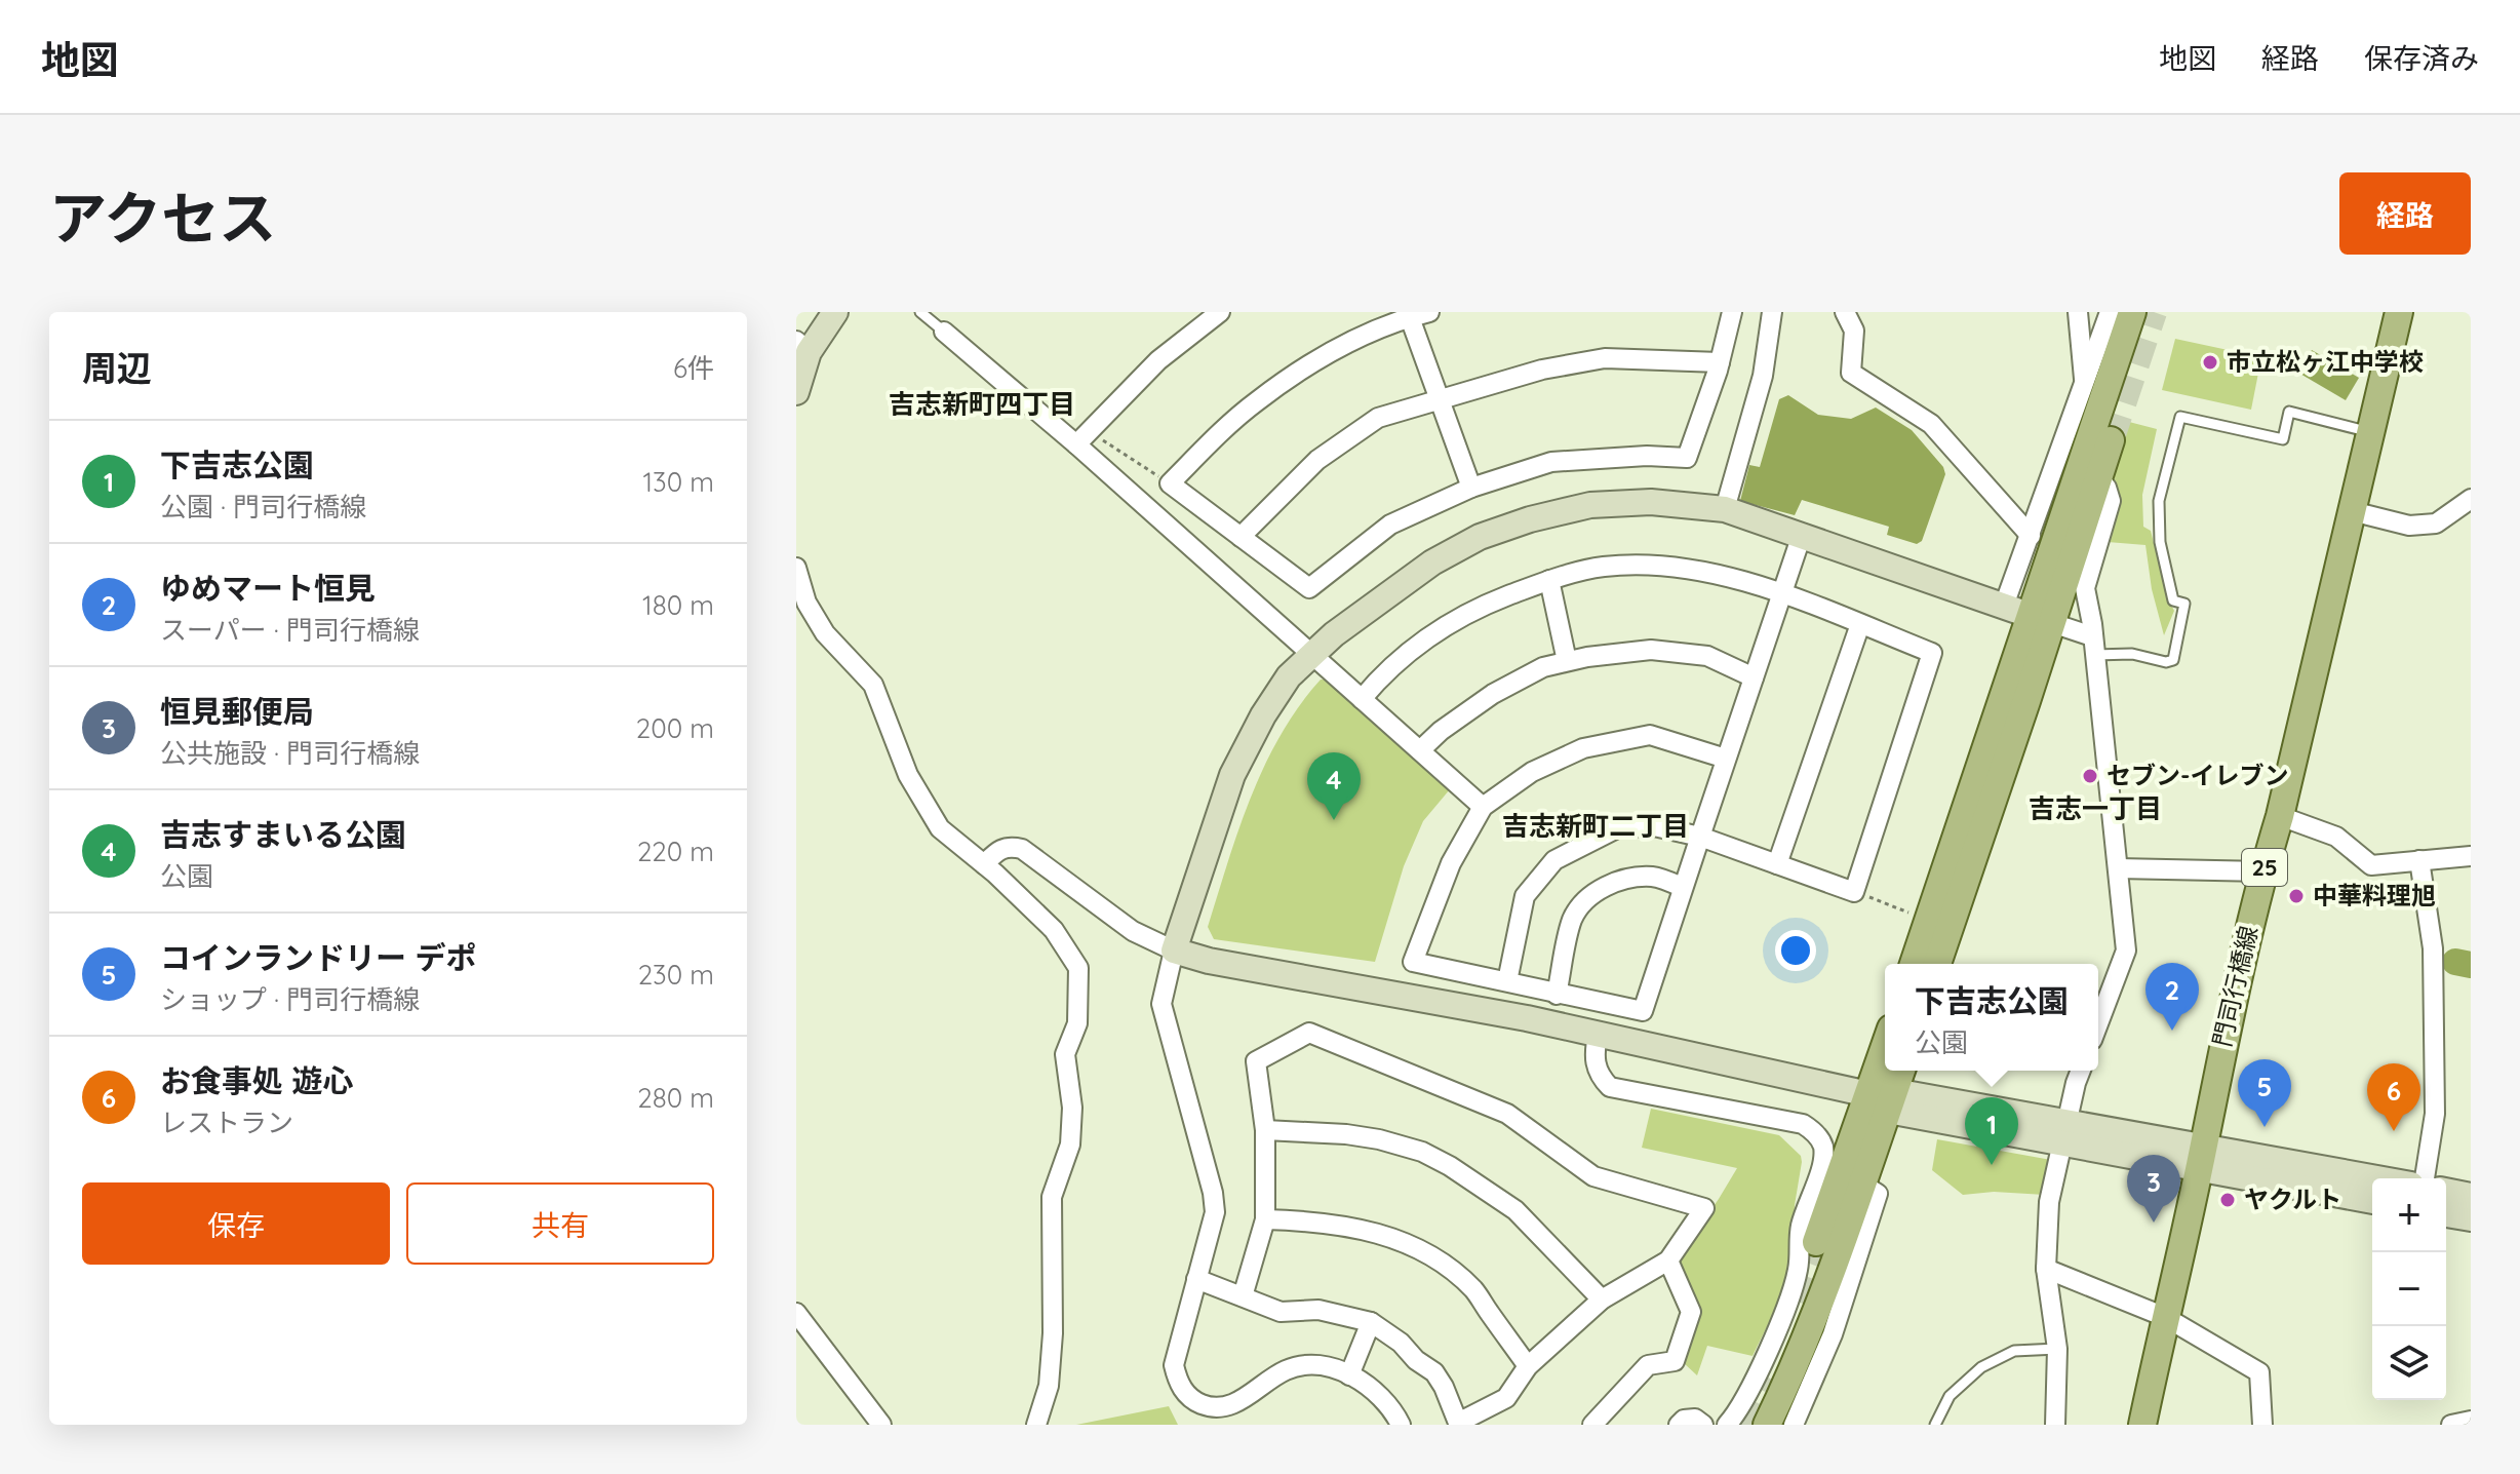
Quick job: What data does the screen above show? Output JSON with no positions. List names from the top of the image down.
{
  "streets": {
    "main road": ["25", "門司行橋線"]
  },
  "districts": ["吉志新町四丁目", "吉志一丁目", "吉志新町二丁目"],
  "places": [
    "市立松ヶ江中学校",
    "セブン-イレブン",
    "中華料理旭",
    "ヤクルト"
  ],
  "page": {
    "header": "地図",
    "nav": ["地図", "経路", "保存済み"],
    "title": "アクセス",
    "buttons": [
      "経路",
      ["保存", "共有"]
    ],
    "heading": ["周辺", "6件"],
    "list": [
      {
        "mark": "1",
        "name": "下吉志公園",
        "note": "公園 · 門司行橋線",
        "value": "130 m"
      },
      {
        "mark": "2",
        "name": "ゆめマート恒見",
        "note": "スーパー · 門司行橋線",
        "value": "180 m"
      },
      {
        "mark": "3",
        "name": "恒見郵便局",
        "note": "公共施設 · 門司行橋線",
        "value": "200 m"
      },
      {
        "mark": "4",
        "name": "吉志すまいる公園",
        "note": "公園",
        "value": "220 m"
      },
      {
        "mark": "5",
        "name": "コインランドリー デポ",
        "note": "ショップ · 門司行橋線",
        "value": "230 m"
      },
      {
        "mark": "6",
        "name": "お食事処 遊心",
        "note": "レストラン",
        "value": "280 m"
      }
    ],
    "pins": [
      "4",
      "2",
      "5",
      "6",
      "1",
      "3"
    ],
    "popup": ["下吉志公園", "公園"],
    "map_buttons": ["+", "−"]
  }
}
